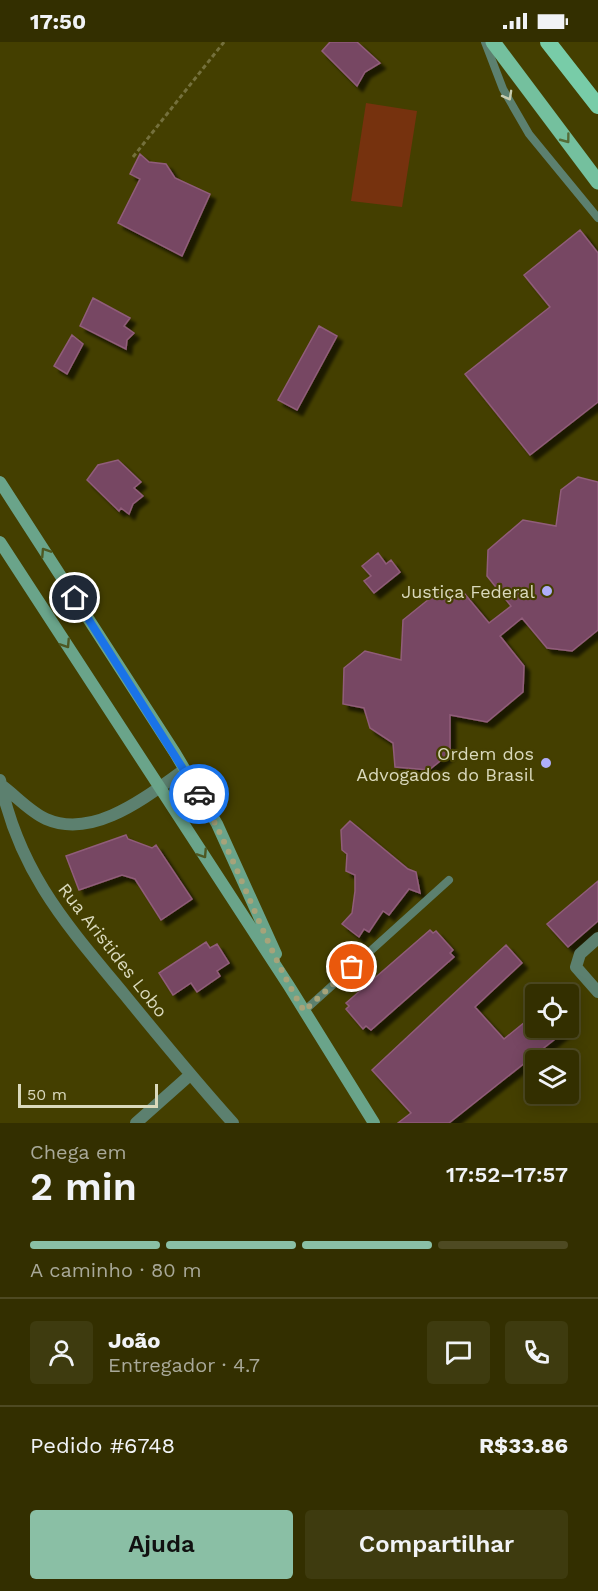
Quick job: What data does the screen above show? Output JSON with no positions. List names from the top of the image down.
{
  "streets": {
    "street": ["Rua Aristides Lobo"]
  },
  "places": ["Justiça Federal", "Ordem dos Advogados do Brasil"],
  "scale_bar": "50 m",
  "page": {
    "status": "17:50",
    "scale": "50 m",
    "heading": ["2 min", "Chega em", "17:52–17:57"],
    "panel": [
      "João",
      "Entregador · 4.7",
      "Pedido #6748",
      "R$33.86"
    ],
    "bar": "A caminho · 80 m",
    "buttons": ["Ajuda", "Compartilhar"]
  }
}
